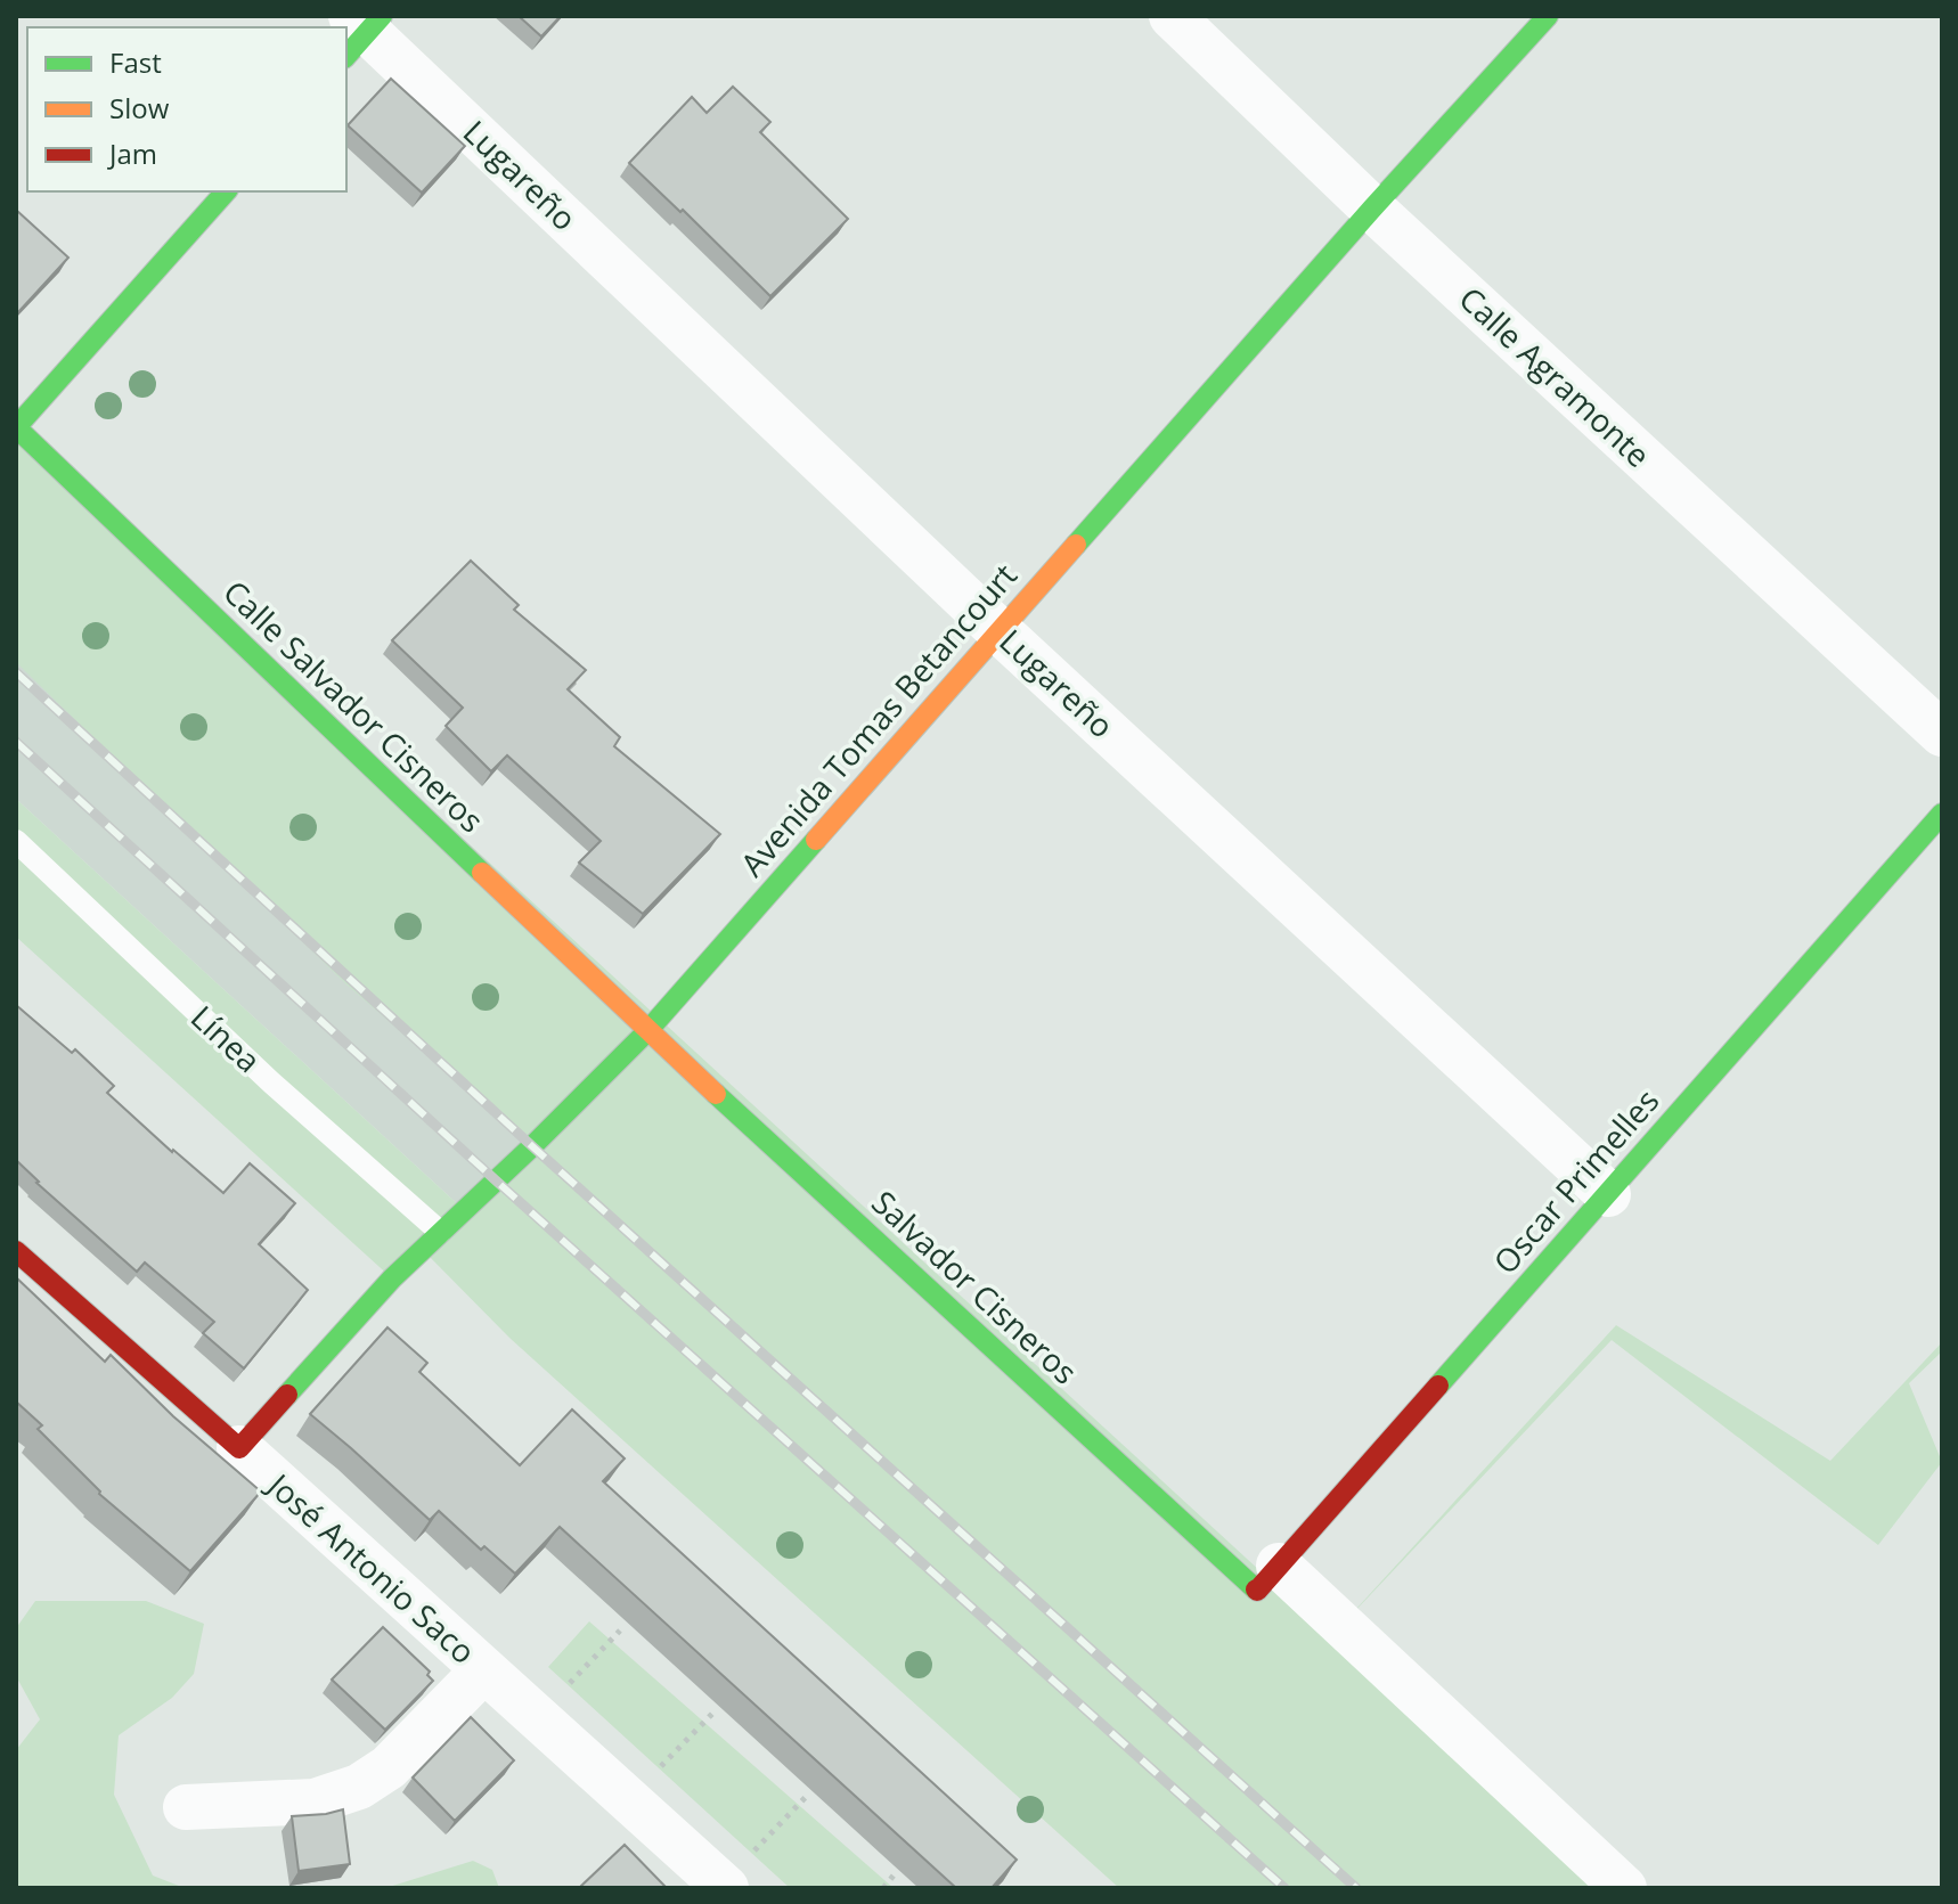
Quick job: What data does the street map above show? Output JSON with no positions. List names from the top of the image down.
{
  "streets": {
    "street": [
      "Lugareño",
      "Calle Agramonte",
      "Calle Salvador Cisneros",
      "Avenida Tomas Betancourt",
      "Oscar Primelles",
      "Salvador Cisneros",
      "José Antonio Saco"
    ],
    "lane": ["Línea"]
  },
  "crossings": [
    ["Lugareño", "Avenida Tomas Betancourt"],
    ["Lugareño", "Oscar Primelles"],
    ["Calle Agramonte", "Avenida Tomas Betancourt"],
    ["Calle Salvador Cisneros", "Avenida Tomas Betancourt"],
    ["Calle Salvador Cisneros", "Salvador Cisneros"],
    ["Avenida Tomas Betancourt", "Línea"],
    ["Avenida Tomas Betancourt", "Salvador Cisneros"],
    ["Avenida Tomas Betancourt", "José Antonio Saco"],
    ["Oscar Primelles", "Salvador Cisneros"]
  ],
  "legend": ["Fast", "Slow", "Jam"]
}
